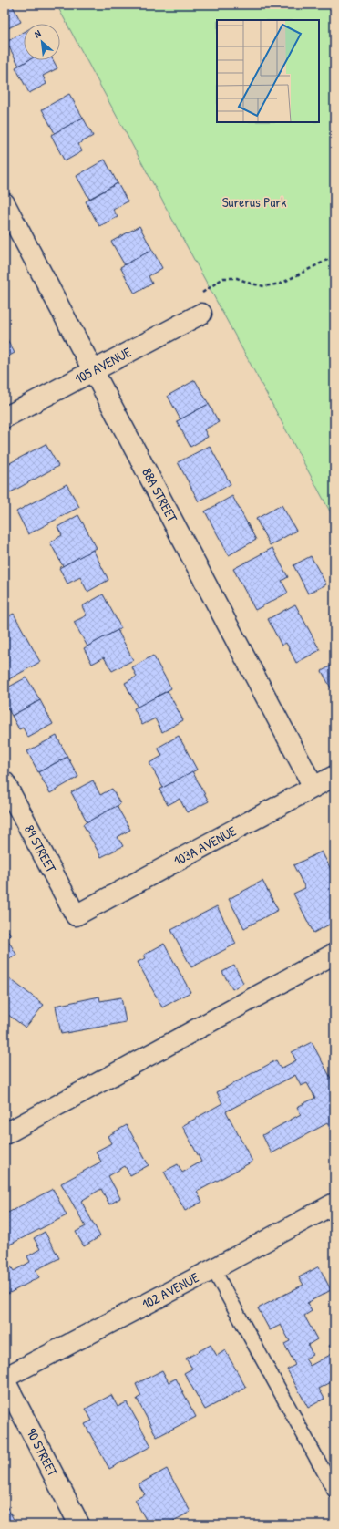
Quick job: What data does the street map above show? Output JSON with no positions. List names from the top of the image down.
{
  "streets": {
    "street": [
      "105 AVENUE",
      "88A STREET",
      "103A AVENUE",
      "89 STREET",
      "102 AVENUE",
      "90 STREET"
    ]
  },
  "crossings": [
    ["105 AVENUE", "88A STREET"],
    ["88A STREET", "103A AVENUE"],
    ["103A AVENUE", "89 STREET"],
    ["102 AVENUE", "90 STREET"]
  ],
  "parks": ["Surerus Park"],
  "north": "top left"
}
